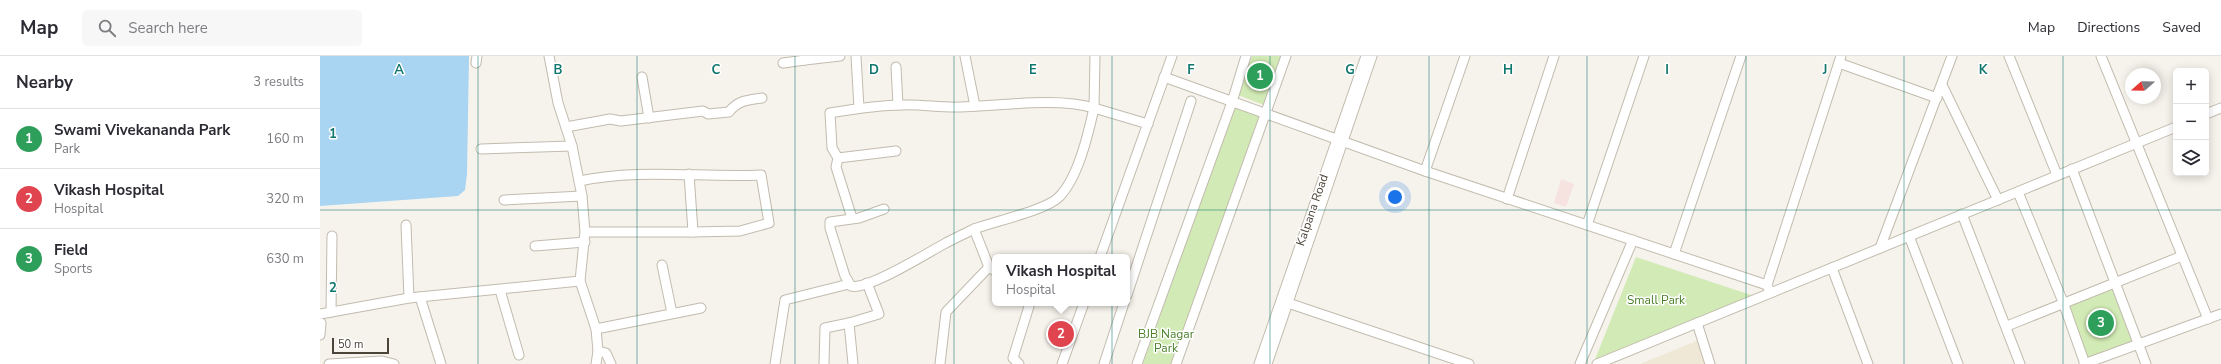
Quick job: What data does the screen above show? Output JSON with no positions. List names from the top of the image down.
{
  "streets": {
    "street": ["Kalpana Road"]
  },
  "parks": ["Small Park", "BJB Nagar Park"],
  "scale_bar": "50 m",
  "north": "left",
  "page": {
    "header": "Map",
    "search": "Search here",
    "nav": ["Map", "Directions", "Saved"],
    "heading": ["Nearby", "3 results"],
    "pins": ["1", "3", "2"],
    "map_buttons": ["+", "−"],
    "list": [
      {
        "mark": "1",
        "name": "Swami Vivekananda Park",
        "note": "Park",
        "value": "160 m"
      },
      {
        "mark": "2",
        "name": "Vikash Hospital",
        "note": "Hospital",
        "value": "320 m"
      },
      {
        "mark": "3",
        "name": "Field",
        "note": "Sports",
        "value": "630 m"
      }
    ],
    "popup": ["Vikash Hospital", "Hospital"],
    "scale": "50 m"
  },
  "grid": {
    "columns": [
      "A",
      "B",
      "C",
      "D",
      "E",
      "F",
      "G",
      "H",
      "I",
      "J",
      "K"
    ],
    "rows": ["1", "2"]
  }
}
